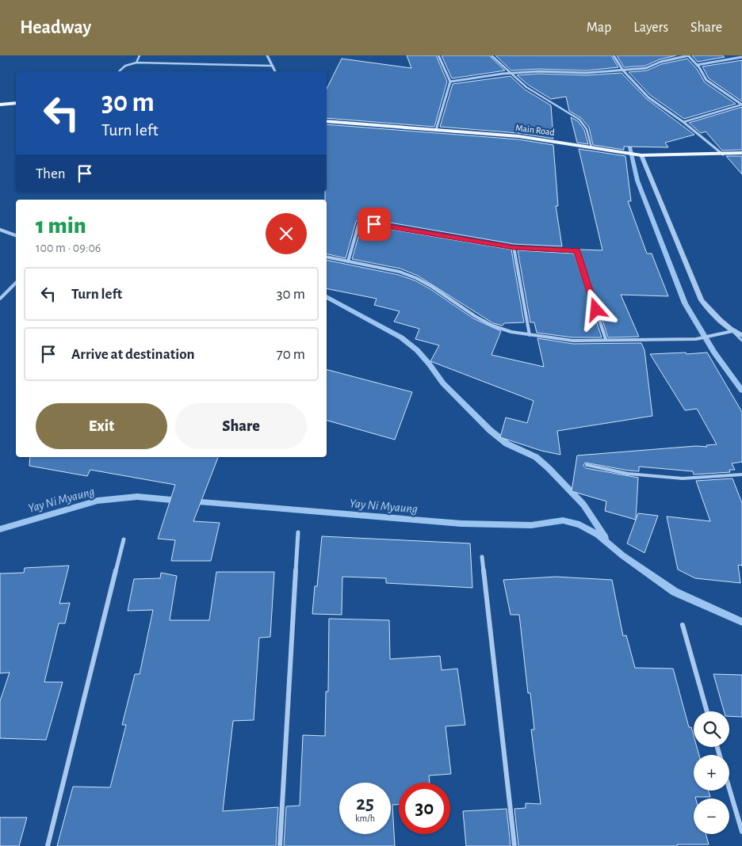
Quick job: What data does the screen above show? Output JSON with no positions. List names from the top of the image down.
{
  "streets": {
    "main road": ["Main Road"]
  },
  "water": ["Yay Ni Myaung"],
  "page": {
    "header": "Headway",
    "nav": ["Map", "Layers", "Share"],
    "turn": ["30 m", "Turn left"],
    "then": "Then",
    "heading": ["1 min", "100 m · 09:06"],
    "list": [
      {
        "name": "Turn left",
        "value": "30 m"
      },
      {
        "name": "Arrive at destination",
        "value": "70 m"
      }
    ],
    "buttons": ["Exit", "Share"],
    "map_buttons": ["+", "−"],
    "speed": "25 km/h",
    "limit": "30"
  }
}
